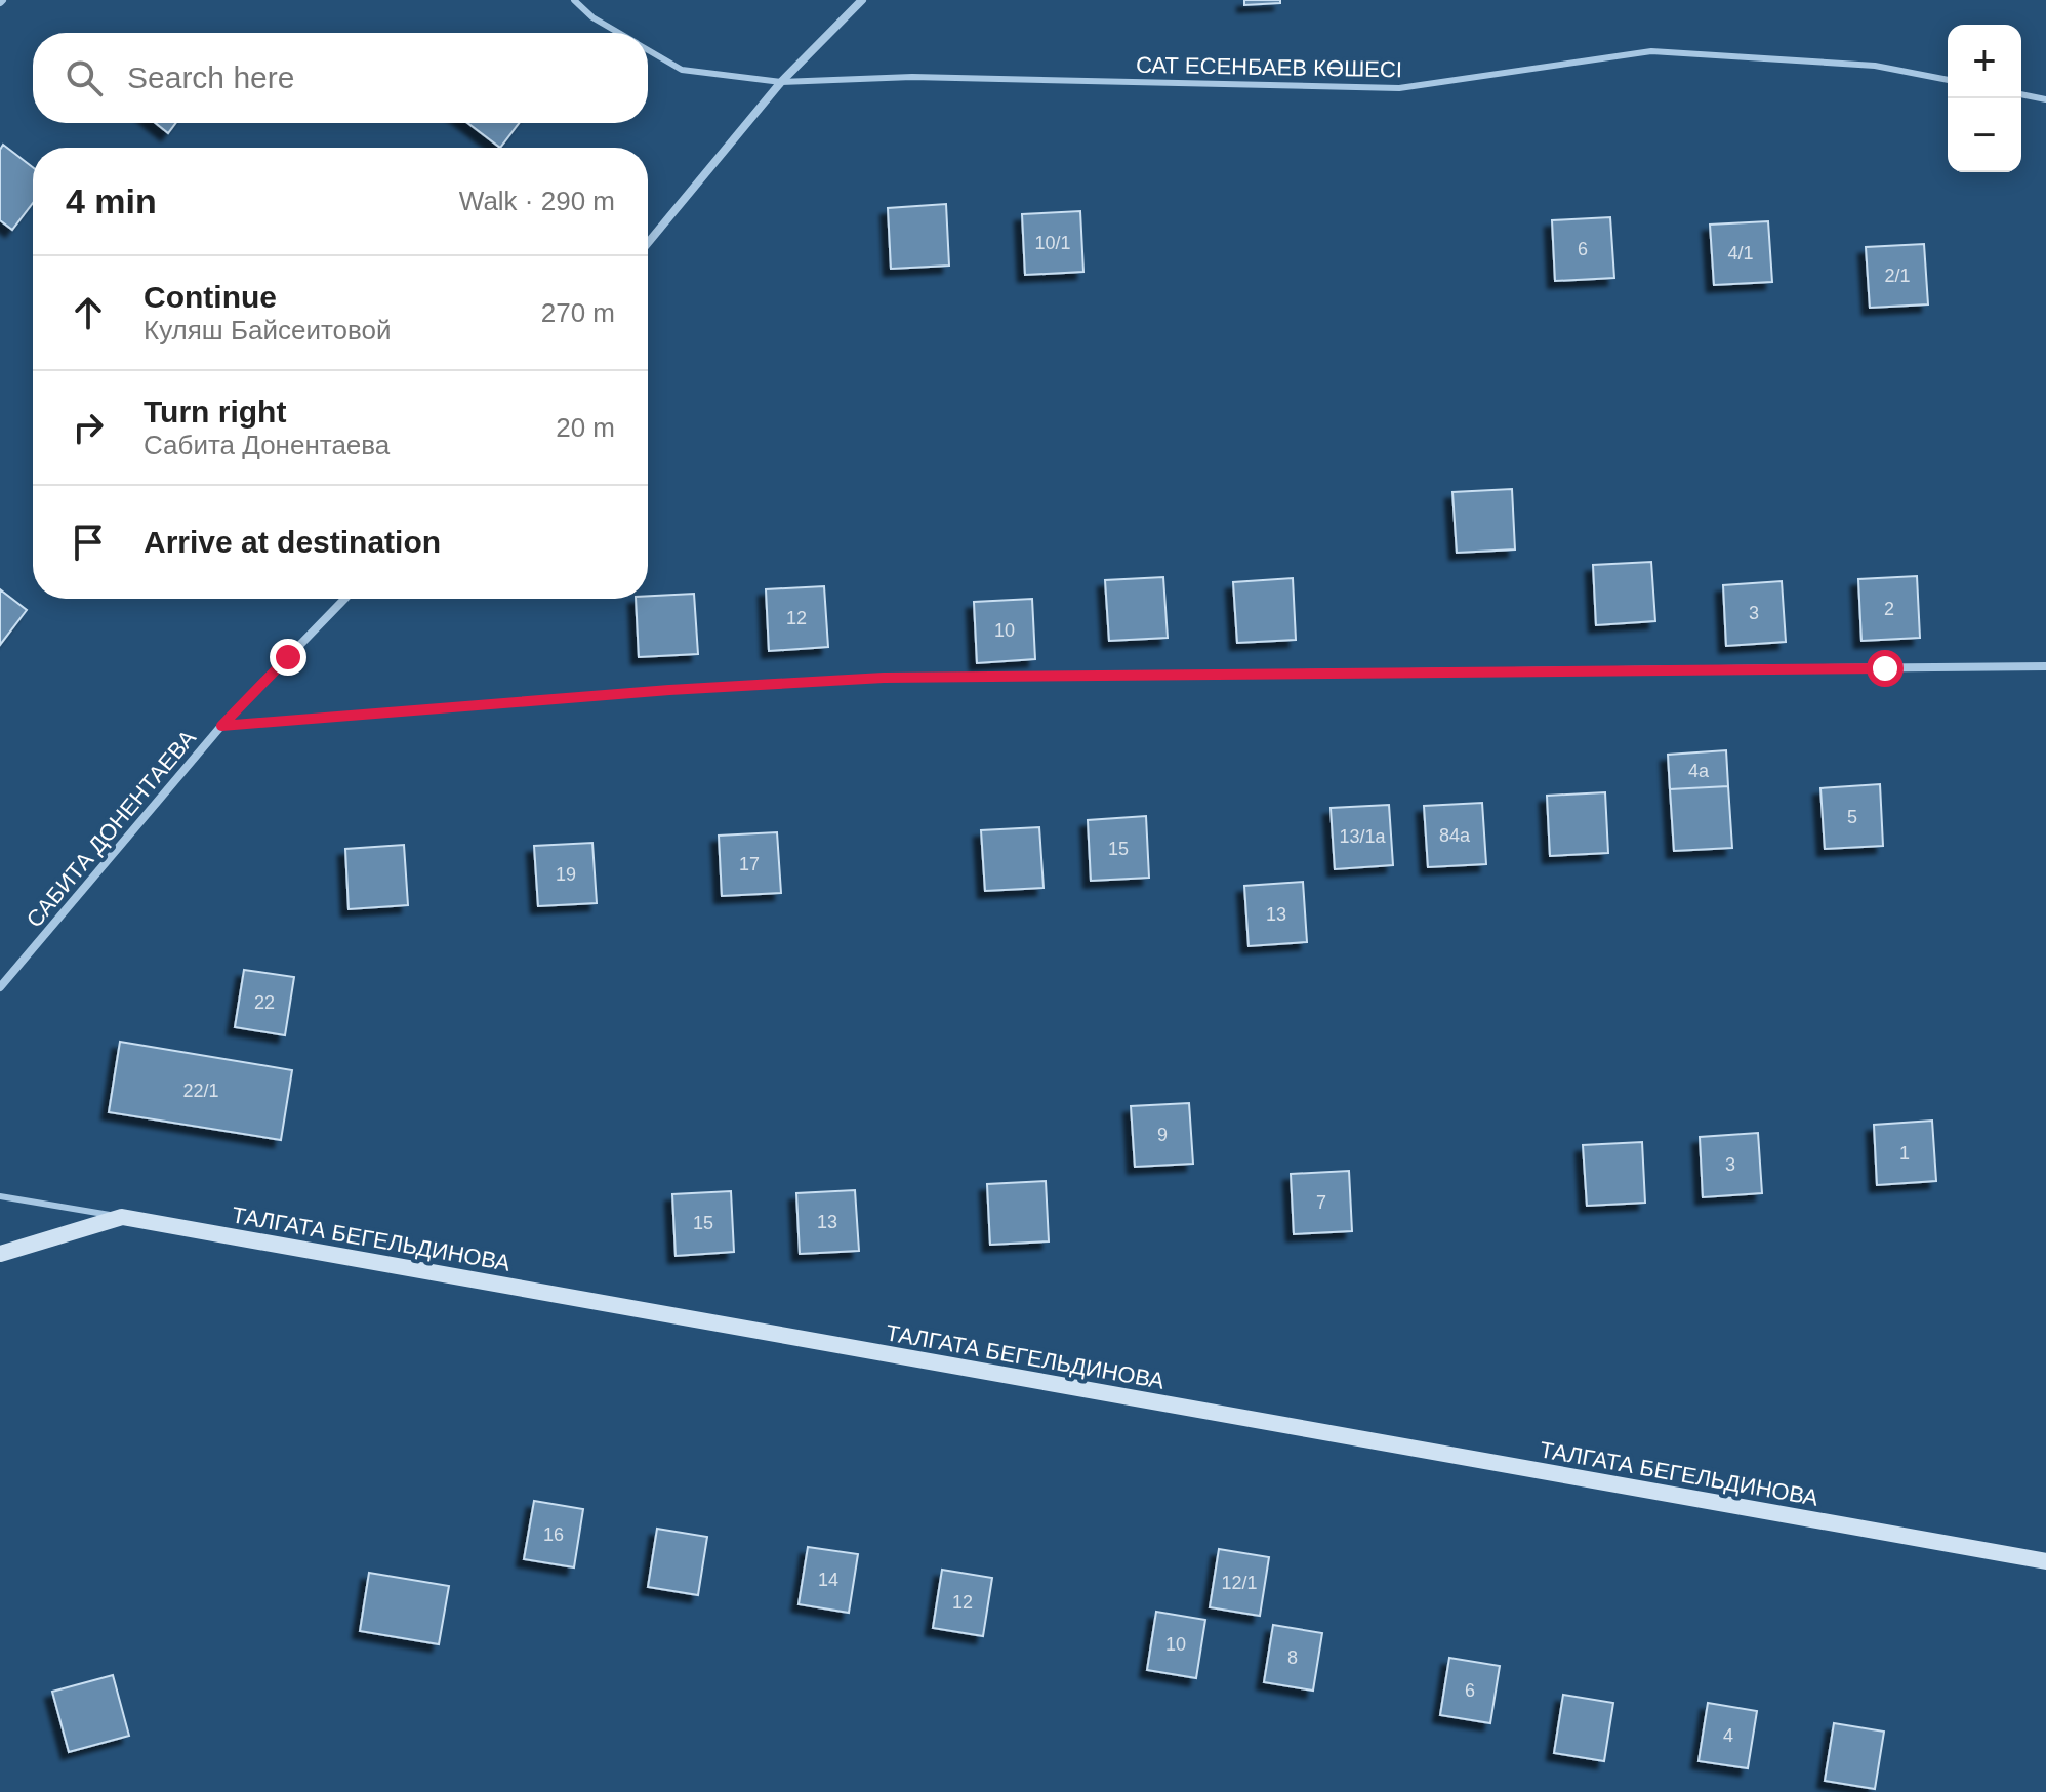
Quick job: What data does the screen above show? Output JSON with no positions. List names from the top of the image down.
{
  "streets": {
    "street": ["САБИТА ДОНЕНТАЕВА", "ТАЛГАТА БЕГЕЛЬДИНОВА"],
    "lane": ["САТ ЕСЕНБАЕВ КӨШЕСІ"]
  },
  "house_numbers": [
    "10/1",
    "6",
    "4/1",
    "2/1",
    "2",
    "3",
    "12",
    "10",
    "4а",
    "5",
    "84а",
    "13/1а",
    "15",
    "17",
    "19",
    "13",
    "22",
    "22/1",
    "9",
    "1",
    "3",
    "7",
    "13",
    "15",
    "16",
    "14",
    "12/1",
    "12",
    "10",
    "8",
    "6",
    "4"
  ],
  "page": {
    "map_buttons": ["+", "−"],
    "search": "Search here",
    "heading": ["4 min", "Walk · 290 m"],
    "list": [
      ["Continue", "Куляш Байсеитовой", "270 m"],
      ["Turn right", "Сабита Донентаева", "20 m"],
      "Arrive at destination"
    ]
  }
}
